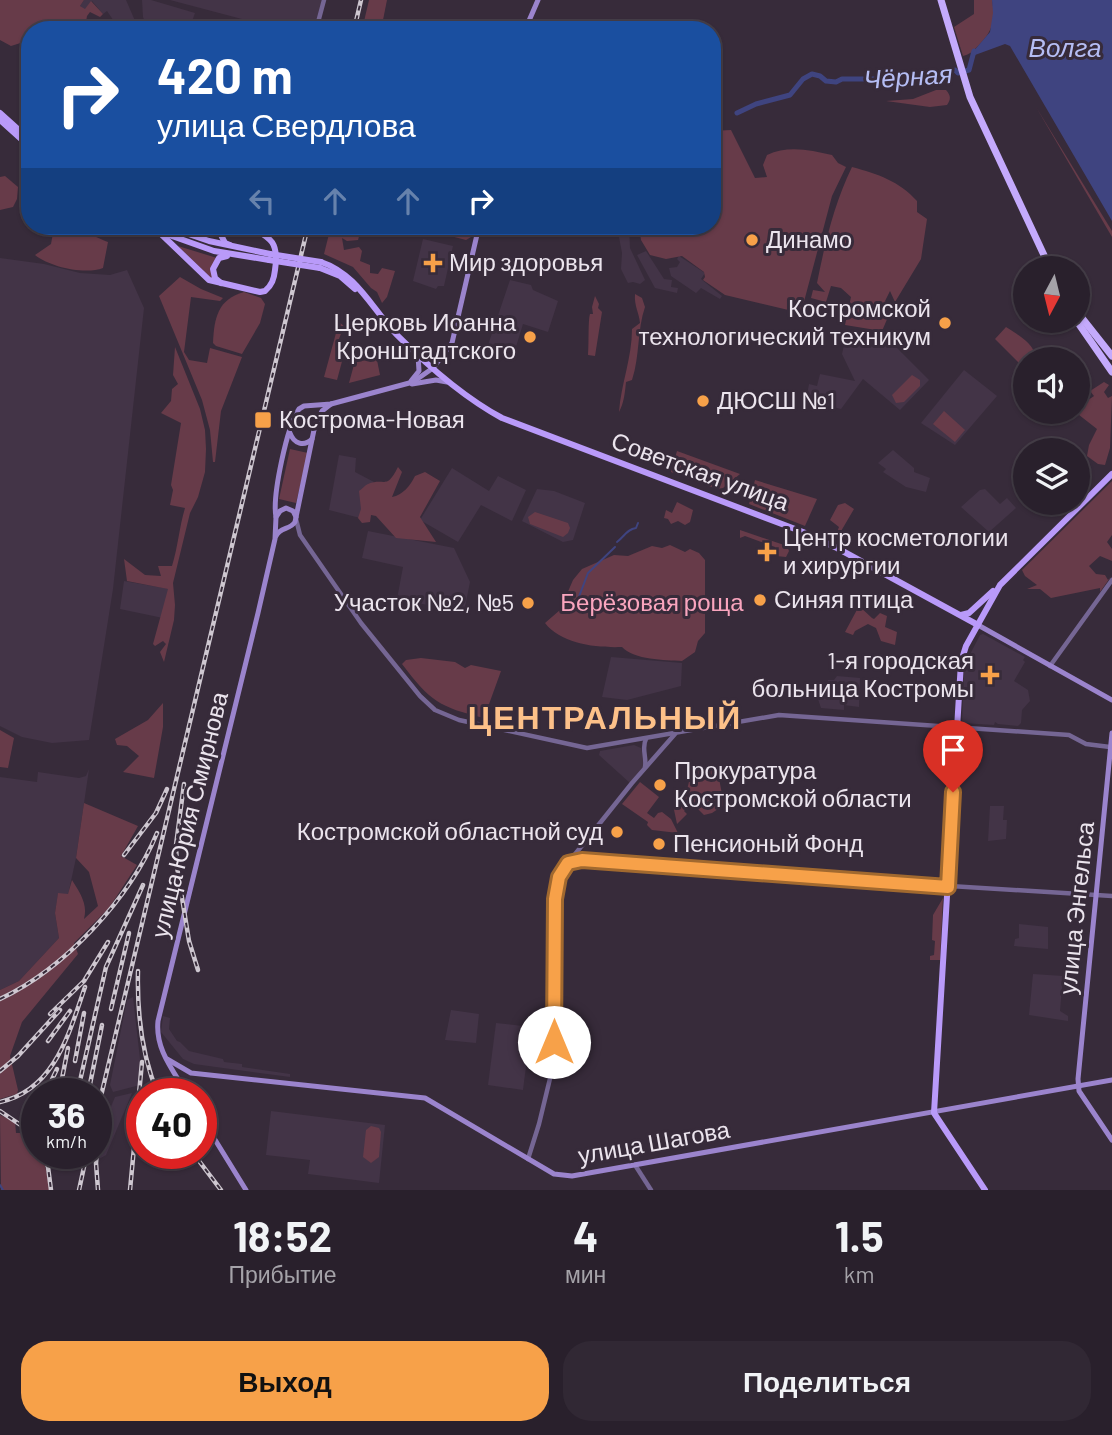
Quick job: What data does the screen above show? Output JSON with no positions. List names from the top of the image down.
{
  "streets": {
    "main road": [
      "Советская улица",
      "улица Юрия Смирнова",
      "улица Энгельса",
      "улица Шагова"
    ]
  },
  "crossings": [
    ["улица Энгельса", "улица Шагова"]
  ],
  "districts": ["ЦЕНТРАЛЬНЫЙ"],
  "water": ["Волга", "Чёрная"],
  "parks": ["Берёзовая роща"],
  "places": {
    "other": [
      "Динамо",
      "Костромской технологический техникум",
      "Церковь Иоанна Кронштадтского",
      "ДЮСШ №1",
      "Синяя птица",
      "Участок №2, №5",
      "Прокуратура Костромской области",
      "Костромской областной суд",
      "Пенсионый Фонд"
    ],
    "health": ["Мир здоровья", "Центр косметологии и хирургии", "1-я городская больница Костромы"],
    "transit": ["Кострома-Новая"]
  },
  "north": "bottom",
  "page": {
    "turn": ["420 m", "улица Свердлова"],
    "speed": "36 km/h",
    "limit": "40",
    "eta": [
      "18:52",
      "Прибытие",
      "4",
      "мин",
      "1.5",
      "km"
    ],
    "buttons": ["Выход", "Поделиться"]
  }
}
